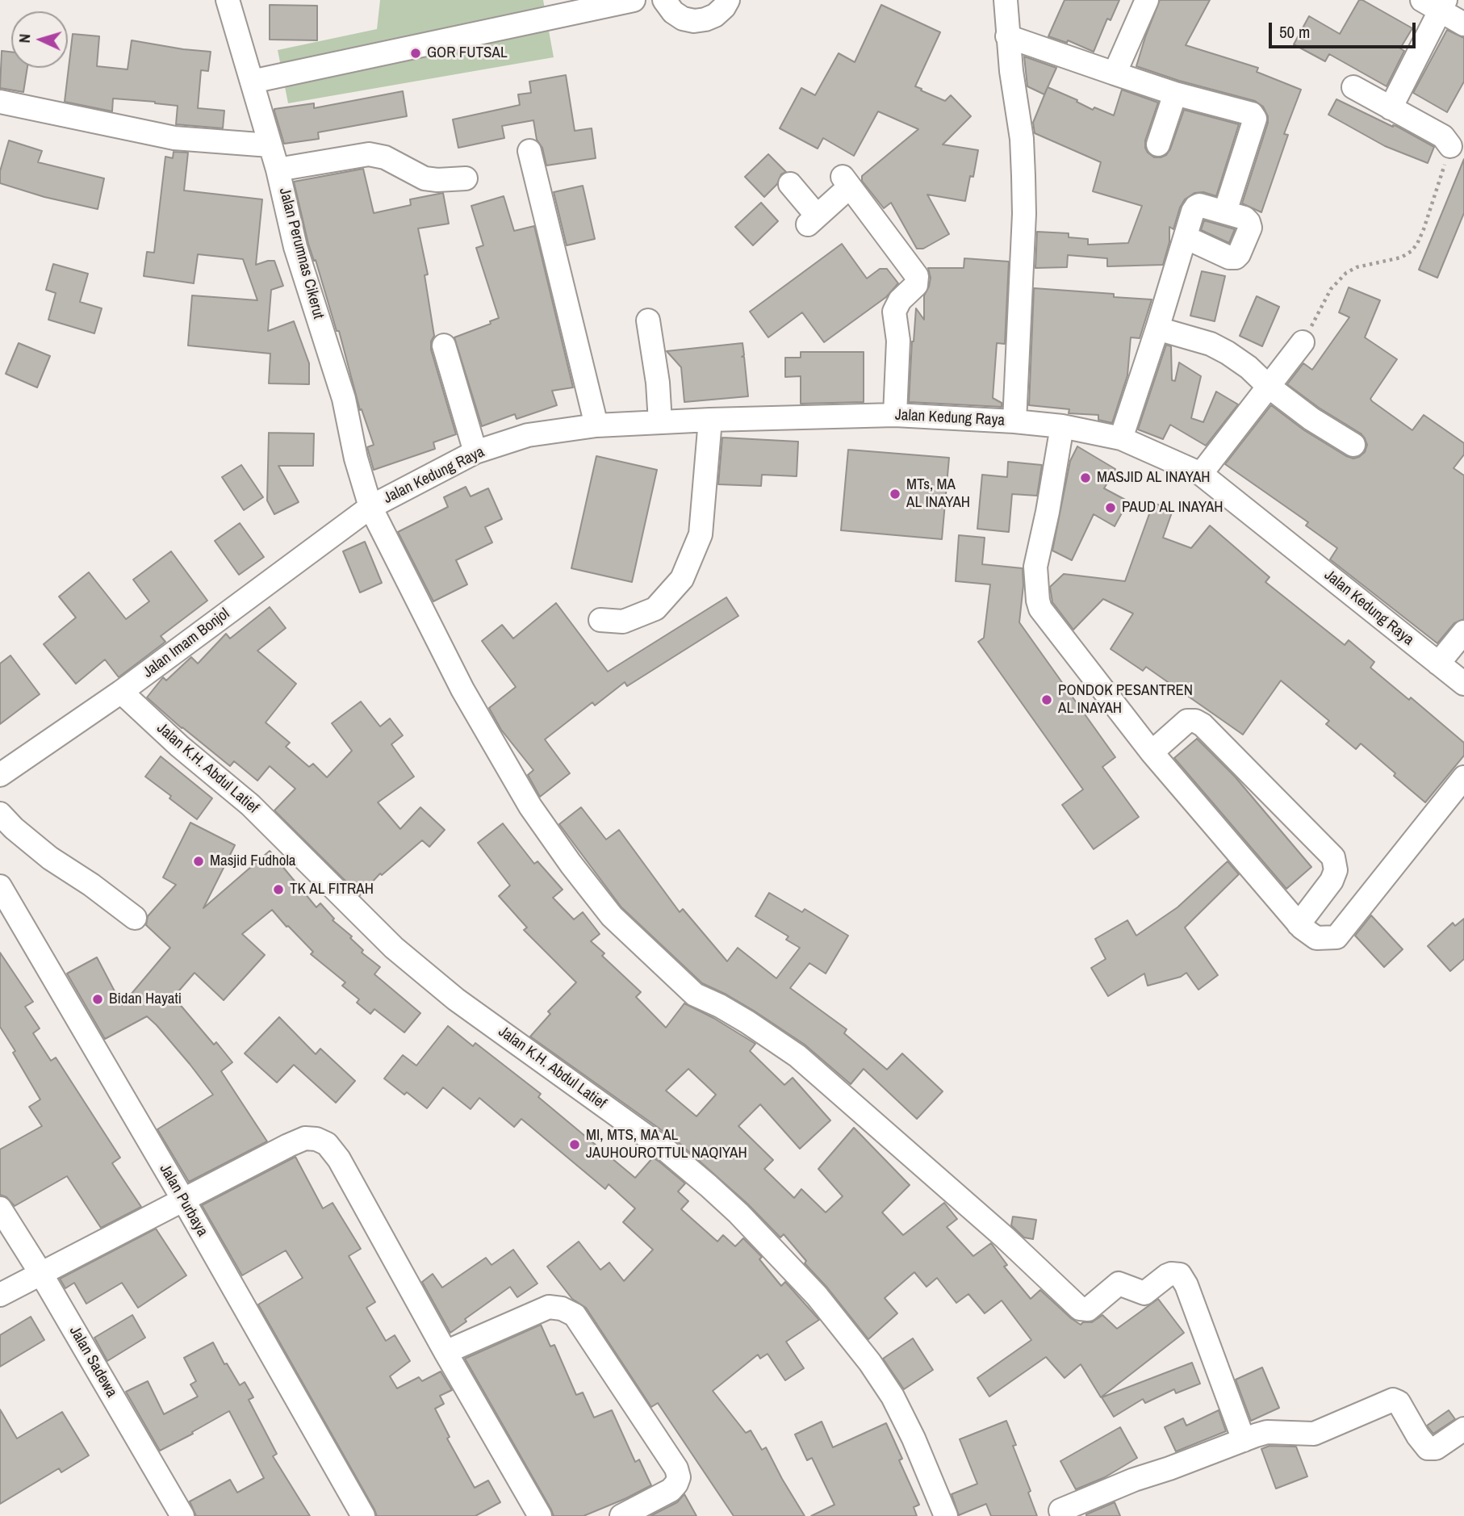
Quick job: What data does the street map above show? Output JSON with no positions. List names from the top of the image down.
{
  "streets": {
    "street": [
      "Jalan Perumnas Cikerut",
      "Jalan Kedung Raya",
      "Jalan Imam Bonjol",
      "Jalan K.H. Abdul Latief",
      "Jalan Purbaya",
      "Jalan Sadewa"
    ]
  },
  "crossings": [
    ["Jalan Perumnas Cikerut", "Jalan Kedung Raya"],
    ["Jalan Perumnas Cikerut", "Jalan Imam Bonjol"],
    ["Jalan Kedung Raya", "Jalan Imam Bonjol"],
    ["Jalan Imam Bonjol", "Jalan K.H. Abdul Latief"]
  ],
  "places": [
    "GOR FUTSAL",
    "MASJID AL INAYAH",
    "MTs, MA AL INAYAH",
    "PAUD AL INAYAH",
    "PONDOK PESANTREN AL INAYAH",
    "Masjid Fudhola",
    "TK AL FITRAH",
    "Bidan Hayati",
    "MI, MTS, MA AL JAUHOUROTTUL NAQIYAH"
  ],
  "scale_bar": "50 m",
  "north": "left"
}
